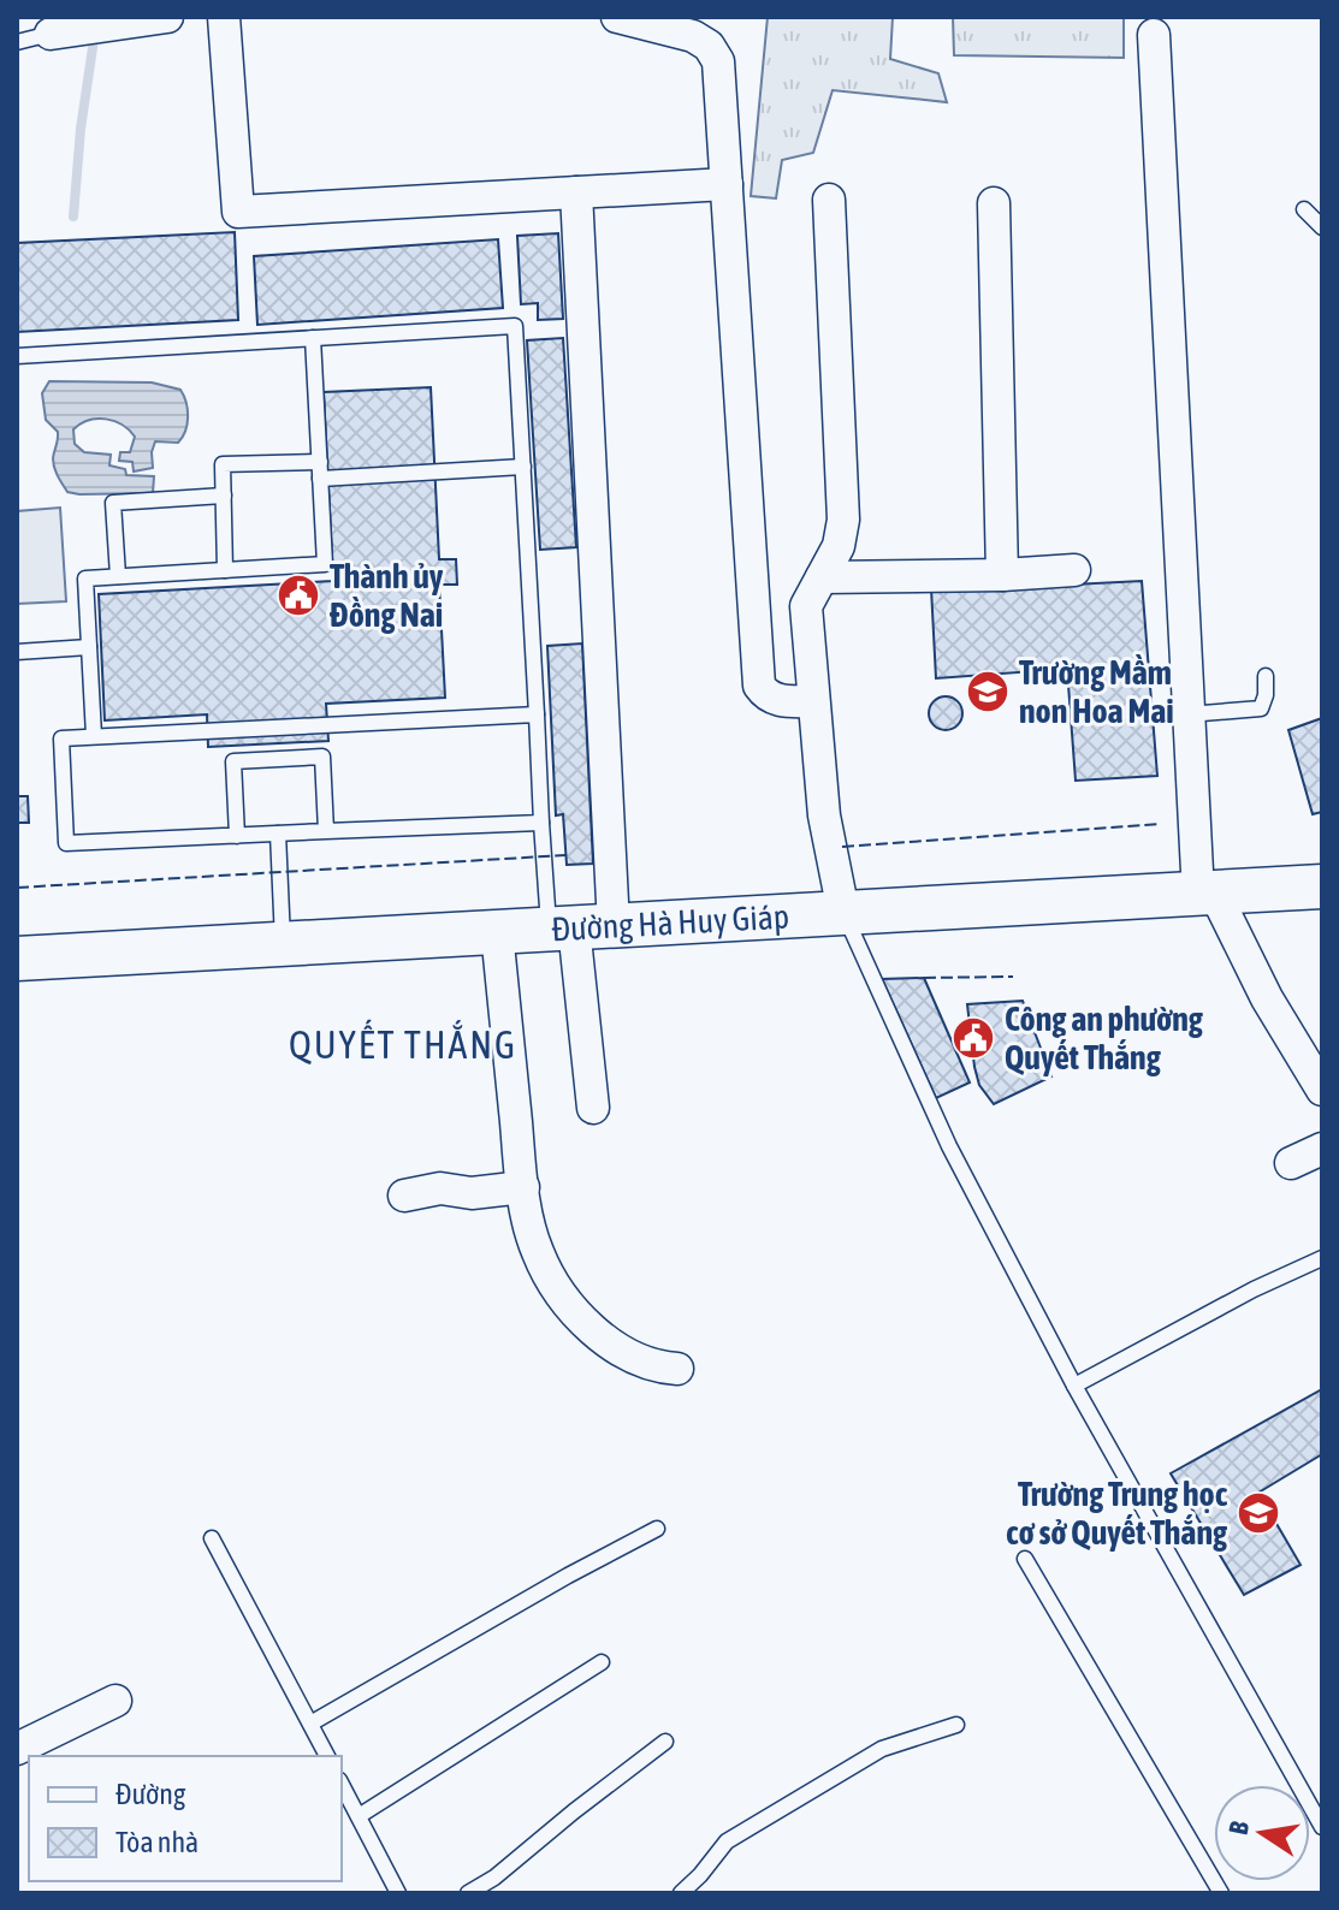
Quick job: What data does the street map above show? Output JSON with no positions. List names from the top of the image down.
{
  "streets": {
    "main road": ["Đường Hà Huy Giáp"]
  },
  "districts": ["QUYẾT THẮNG"],
  "places": {
    "public building": ["Thành ủy Đồng Nai", "Công an phường Quyết Thắng"],
    "school or university": ["Trường Mầm non Hoa Mai", "Trường Trung học cơ sở Quyết Thắng"]
  },
  "legend": ["Đường", "Tòa nhà"],
  "north": "left"
}
